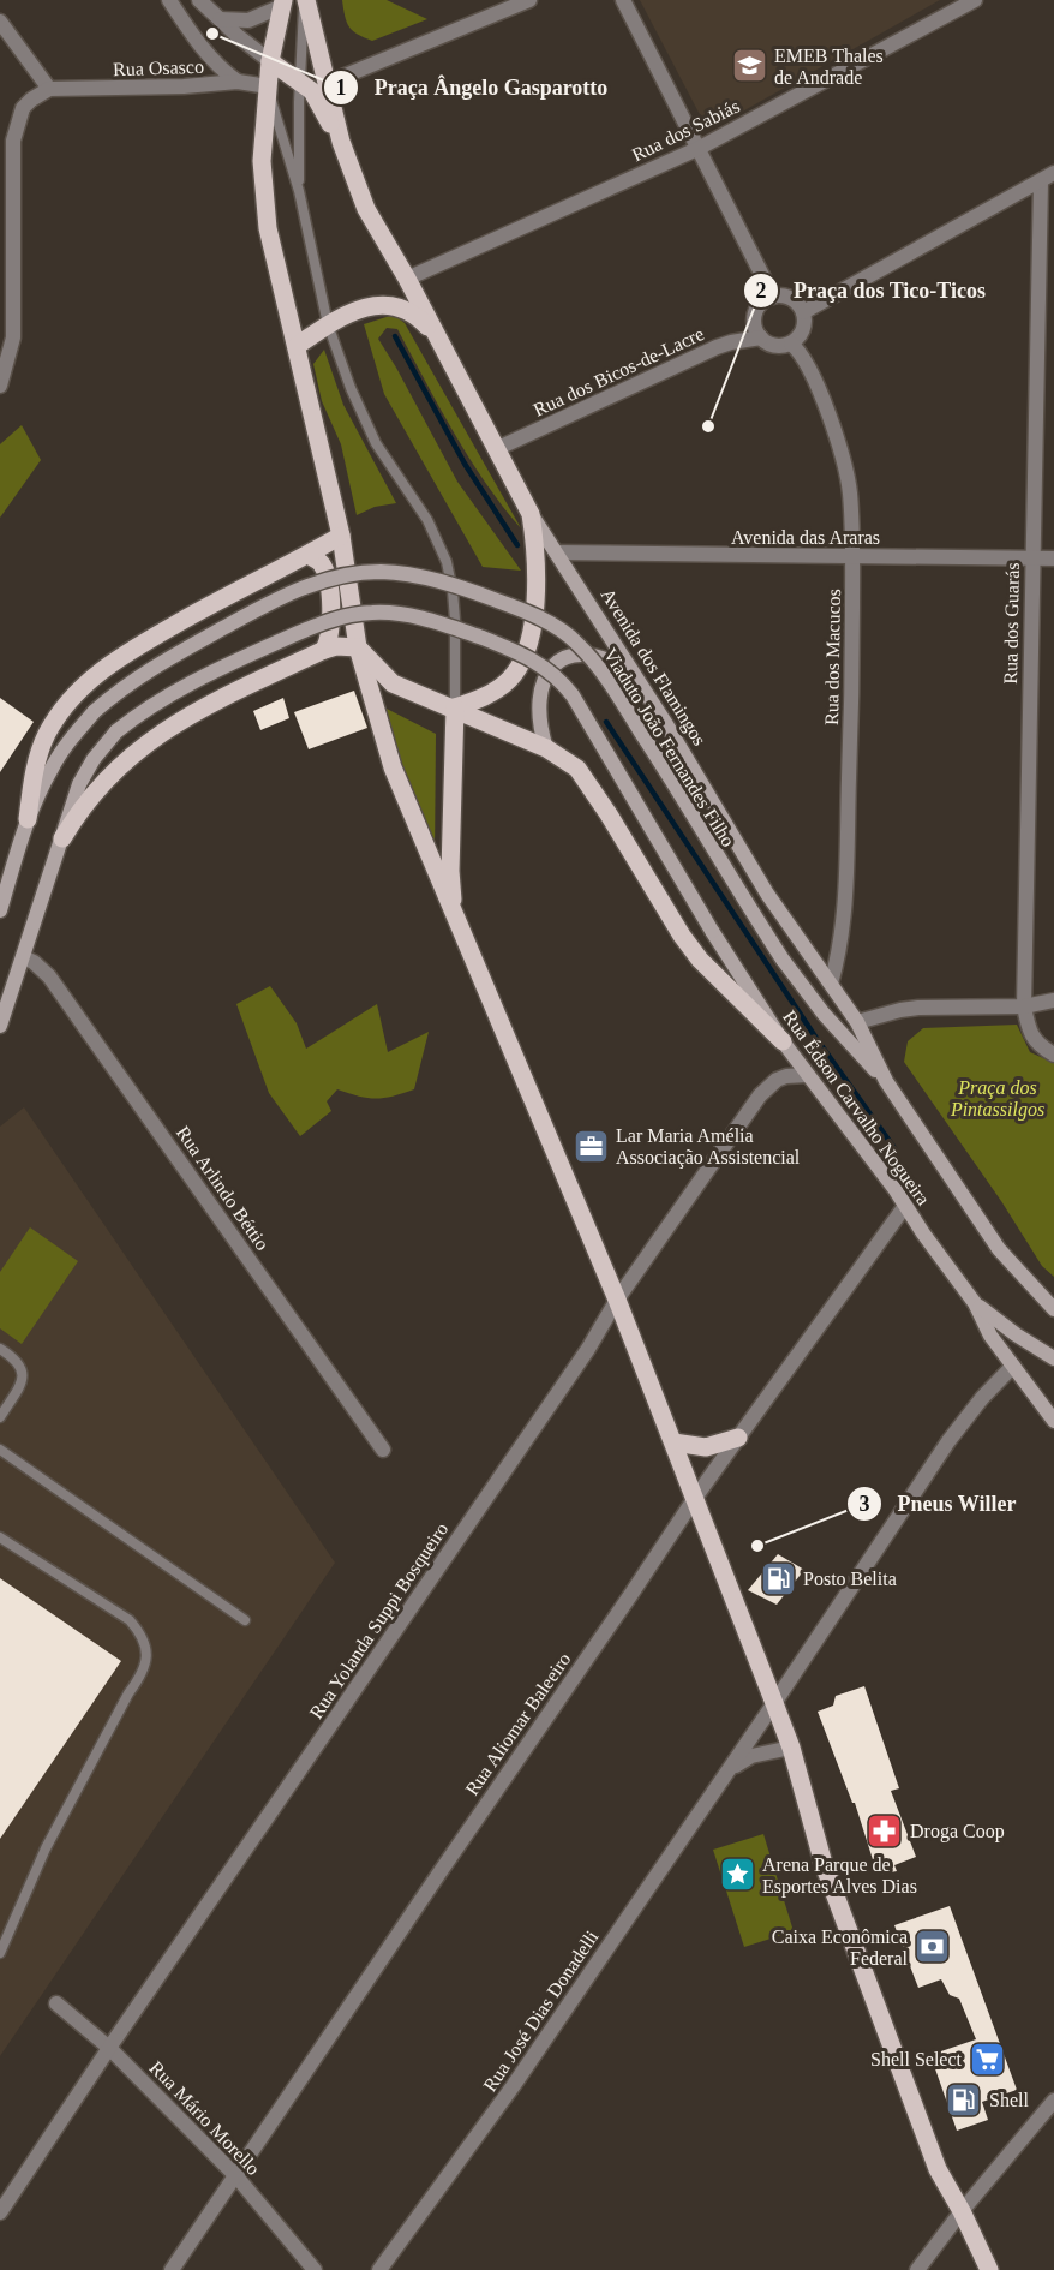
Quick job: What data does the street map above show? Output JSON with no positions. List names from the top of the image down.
{
  "streets": {
    "main road": ["Avenida dos Flamingos", "Viaduto João Fernandes Filho", "Rua Édson Carvalho Nogueira"],
    "street": [
      "Rua Osasco",
      "Rua dos Sabiás",
      "Rua dos Bicos-de-Lacre",
      "Avenida das Araras",
      "Rua dos Guarás",
      "Rua dos Macucos",
      "Rua Arlindo Béttio",
      "Rua Yolanda Suppi Bosqueiro",
      "Rua Aliomar Baleeiro",
      "Rua José Dias Donadelli",
      "Rua Mário Morello"
    ]
  },
  "crossings": [
    ["Rua dos Sabiás", "Avenida dos Flamingos"],
    ["Rua dos Bicos-de-Lacre", "Rua dos Macucos"],
    ["Rua dos Bicos-de-Lacre", "Avenida dos Flamingos"],
    ["Avenida das Araras", "Rua dos Guarás"],
    ["Avenida das Araras", "Rua dos Macucos"],
    ["Avenida das Araras", "Avenida dos Flamingos"],
    ["Rua dos Macucos", "Avenida dos Flamingos"],
    ["Avenida dos Flamingos", "Viaduto João Fernandes Filho"],
    ["Rua Édson Carvalho Nogueira", "Rua Yolanda Suppi Bosqueiro"],
    ["Rua Édson Carvalho Nogueira", "Rua Aliomar Baleeiro"],
    ["Rua Yolanda Suppi Bosqueiro", "Rua Mário Morello"],
    ["Rua Aliomar Baleeiro", "Rua Mário Morello"]
  ],
  "parks": ["Praça dos Pintassilgos"],
  "places": {
    "other": ["Praça Ângelo Gasparotto", "Praça dos Tico-Ticos", "Pneus Willer"],
    "school or university": ["EMEB Thales de Andrade"],
    "office": ["Lar Maria Amélia Associação Assistencial"],
    "fuel station": ["Posto Belita", "Shell"],
    "pharmacy": ["Droga Coop"],
    "place": ["Arena Parque de Esportes Alves Dias"],
    "bank": ["Caixa Econômica Federal"],
    "supermarket": ["Shell Select"]
  }
}
